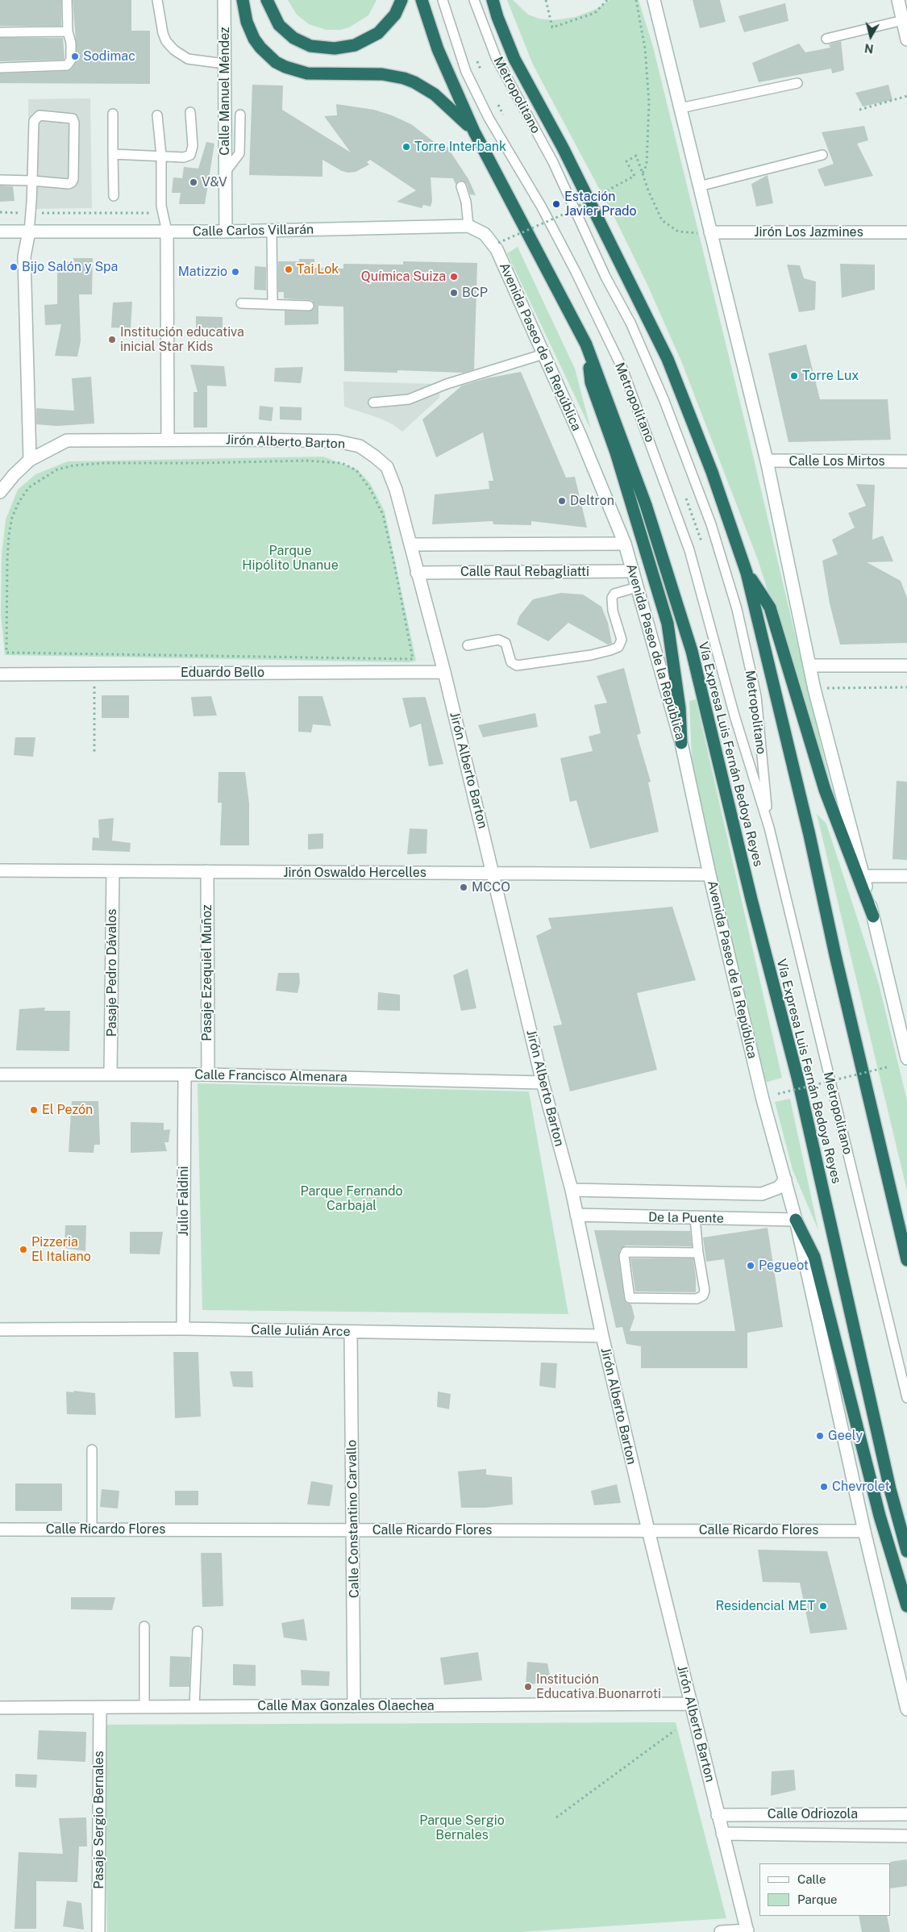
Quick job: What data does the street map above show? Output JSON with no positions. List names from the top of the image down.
{
  "streets": {
    "highway": ["Vía Expresa Luis Fernán Bedoya Reyes"],
    "street": [
      "Calle Manuel Méndez",
      "Calle Carlos Villarán",
      "Jirón Los Jazmines",
      "Avenida Paseo de la República",
      "Jirón Alberto Barton",
      "Calle Los Mirtos",
      "Calle Raul Rebagliatti",
      "Eduardo Bello",
      "Jirón Oswaldo Hercelles",
      "Pasaje Pedro Dávalos",
      "Pasaje Ezequiel Muñoz",
      "Calle Francisco Almenara",
      "Julio Faldini",
      "De la Puente",
      "Calle Julián Arce",
      "Calle Constantino Carvallo",
      "Calle Ricardo Flores",
      "Calle Max Gonzales Olaechea",
      "Calle Odriozola",
      "Pasaje Sergio Bernales"
    ],
    "lane": ["Metropolitano"]
  },
  "crossings": [
    ["Calle Manuel Méndez", "Calle Carlos Villarán"],
    ["Avenida Paseo de la República", "Calle Raul Rebagliatti"],
    ["Avenida Paseo de la República", "Jirón Oswaldo Hercelles"],
    ["Avenida Paseo de la República", "De la Puente"],
    ["Avenida Paseo de la República", "Calle Ricardo Flores"],
    ["Jirón Alberto Barton", "Calle Raul Rebagliatti"],
    ["Jirón Alberto Barton", "Eduardo Bello"],
    ["Jirón Alberto Barton", "Jirón Oswaldo Hercelles"],
    ["Jirón Alberto Barton", "Calle Francisco Almenara"],
    ["Jirón Alberto Barton", "De la Puente"],
    ["Jirón Alberto Barton", "Calle Julián Arce"],
    ["Jirón Alberto Barton", "Calle Ricardo Flores"],
    ["Jirón Alberto Barton", "Calle Max Gonzales Olaechea"],
    ["Jirón Alberto Barton", "Calle Odriozola"],
    ["Jirón Oswaldo Hercelles", "Pasaje Pedro Dávalos"],
    ["Jirón Oswaldo Hercelles", "Pasaje Ezequiel Muñoz"],
    ["Pasaje Pedro Dávalos", "Calle Francisco Almenara"],
    ["Pasaje Ezequiel Muñoz", "Calle Francisco Almenara"],
    ["Calle Francisco Almenara", "Julio Faldini"],
    ["Julio Faldini", "Calle Julián Arce"],
    ["Calle Julián Arce", "Calle Constantino Carvallo"],
    ["Calle Constantino Carvallo", "Calle Ricardo Flores"],
    ["Calle Constantino Carvallo", "Calle Max Gonzales Olaechea"],
    ["Calle Max Gonzales Olaechea", "Pasaje Sergio Bernales"]
  ],
  "parks": ["Parque Hipólito Unanue", "Parque Fernando Carbajal", "Parque Sergio Bernales"],
  "places": [
    "Sodimac",
    "Torre Interbank",
    "V&V",
    "Estación Javier Prado",
    "Bijo Salón y Spa",
    "Tai Lok",
    "Matizzio",
    "Química Suiza",
    "BCP",
    "Institución educativa inicial Star Kids",
    "Torre Lux",
    "Deltron",
    "MCCO",
    "El Pezón",
    "Pizzeria El Italiano",
    "Pegueot",
    "Geely",
    "Chevrolet",
    "Residencial MET",
    "Institución Educativa Buonarroti"
  ],
  "legend": ["Calle", "Parque"],
  "north": "bottom"
}
